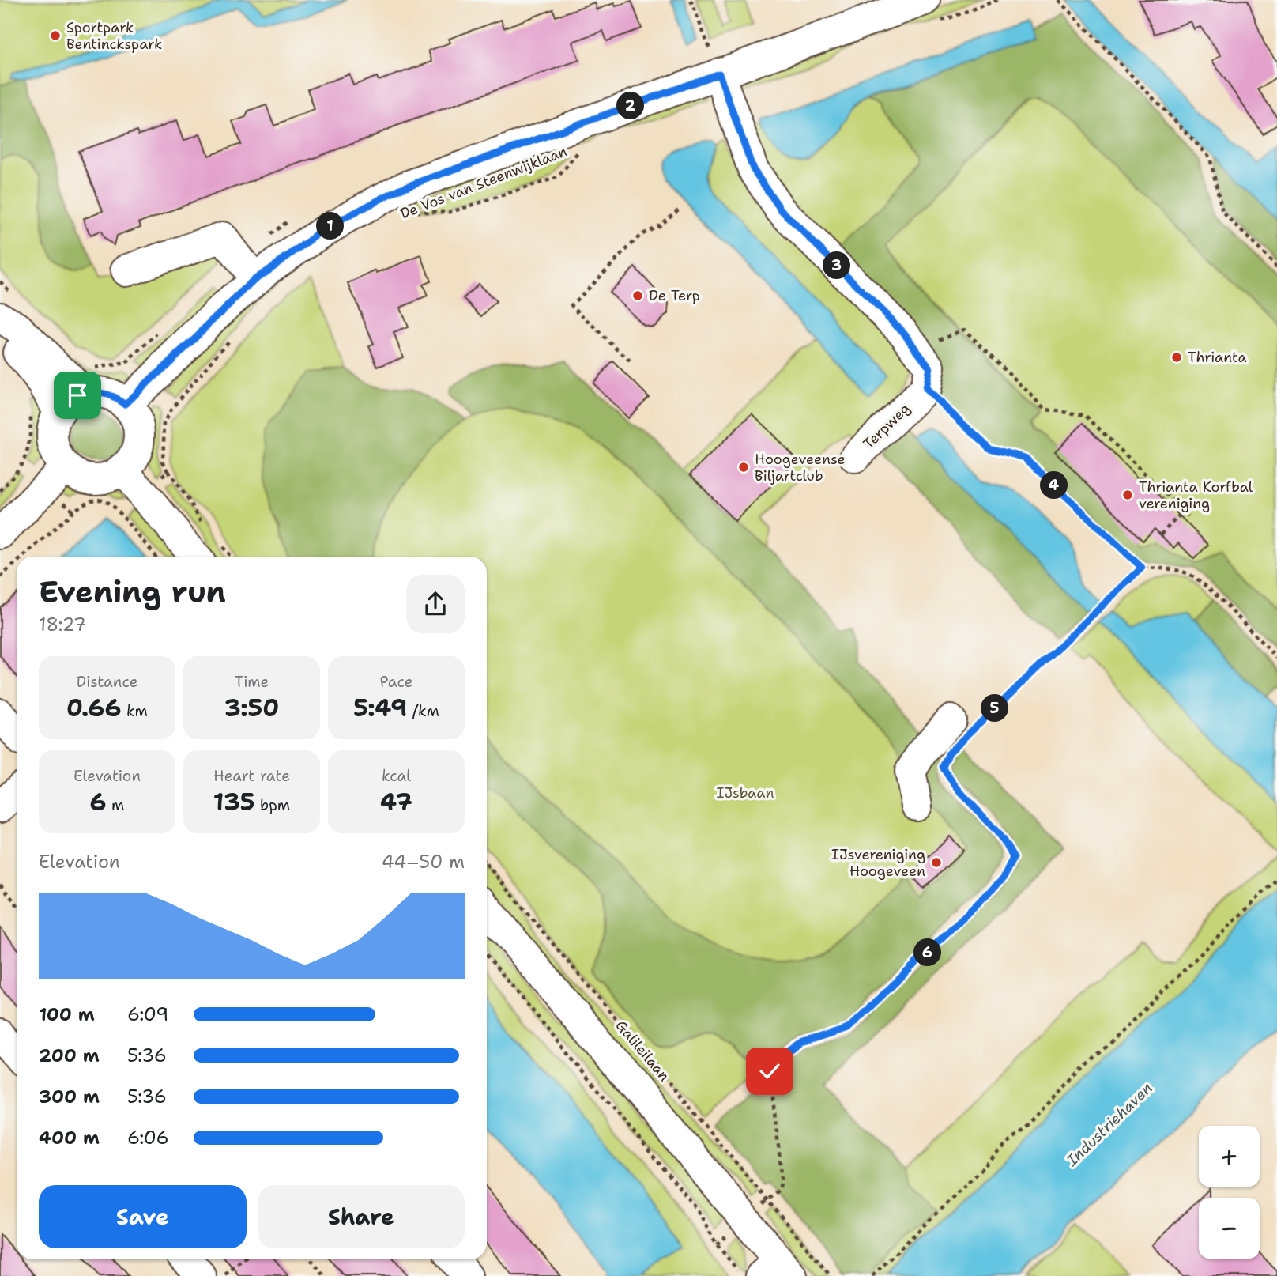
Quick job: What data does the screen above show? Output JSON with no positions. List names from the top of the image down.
{
  "streets": {
    "street": ["De Vos van Steenwijklaan", "Terpweg"],
    "path": ["Galileilaan"]
  },
  "water": ["Industriehaven"],
  "parks": ["IJsbaan"],
  "places": [
    "Sportpark Bentinckspark",
    "De Terp",
    "Thrianta",
    "Hoogeveense Biljartclub",
    "Thrianta Korfbal vereniging",
    "IJsvereniging Hoogeveen"
  ],
  "page": {
    "pins": [
      "2",
      "1",
      "3",
      "4",
      "5",
      "6"
    ],
    "heading": ["Evening run", "18:27"],
    "stats": [
      ["Distance", "0.66 km"],
      ["Time", "3:50"],
      ["Pace", "5:49 /km"],
      ["Elevation", "6 m"],
      ["Heart rate", "135 bpm"],
      ["kcal", "47"]
    ],
    "chart": ["Elevation", "44–50 m"],
    "list": [
      {
        "name": "100 m",
        "note": "6:09"
      },
      {
        "name": "200 m",
        "note": "5:36"
      },
      {
        "name": "300 m",
        "note": "5:36"
      },
      {
        "name": "400 m",
        "note": "6:06"
      }
    ],
    "map_buttons": ["+", "−"],
    "buttons": ["Save", "Share"]
  }
}
